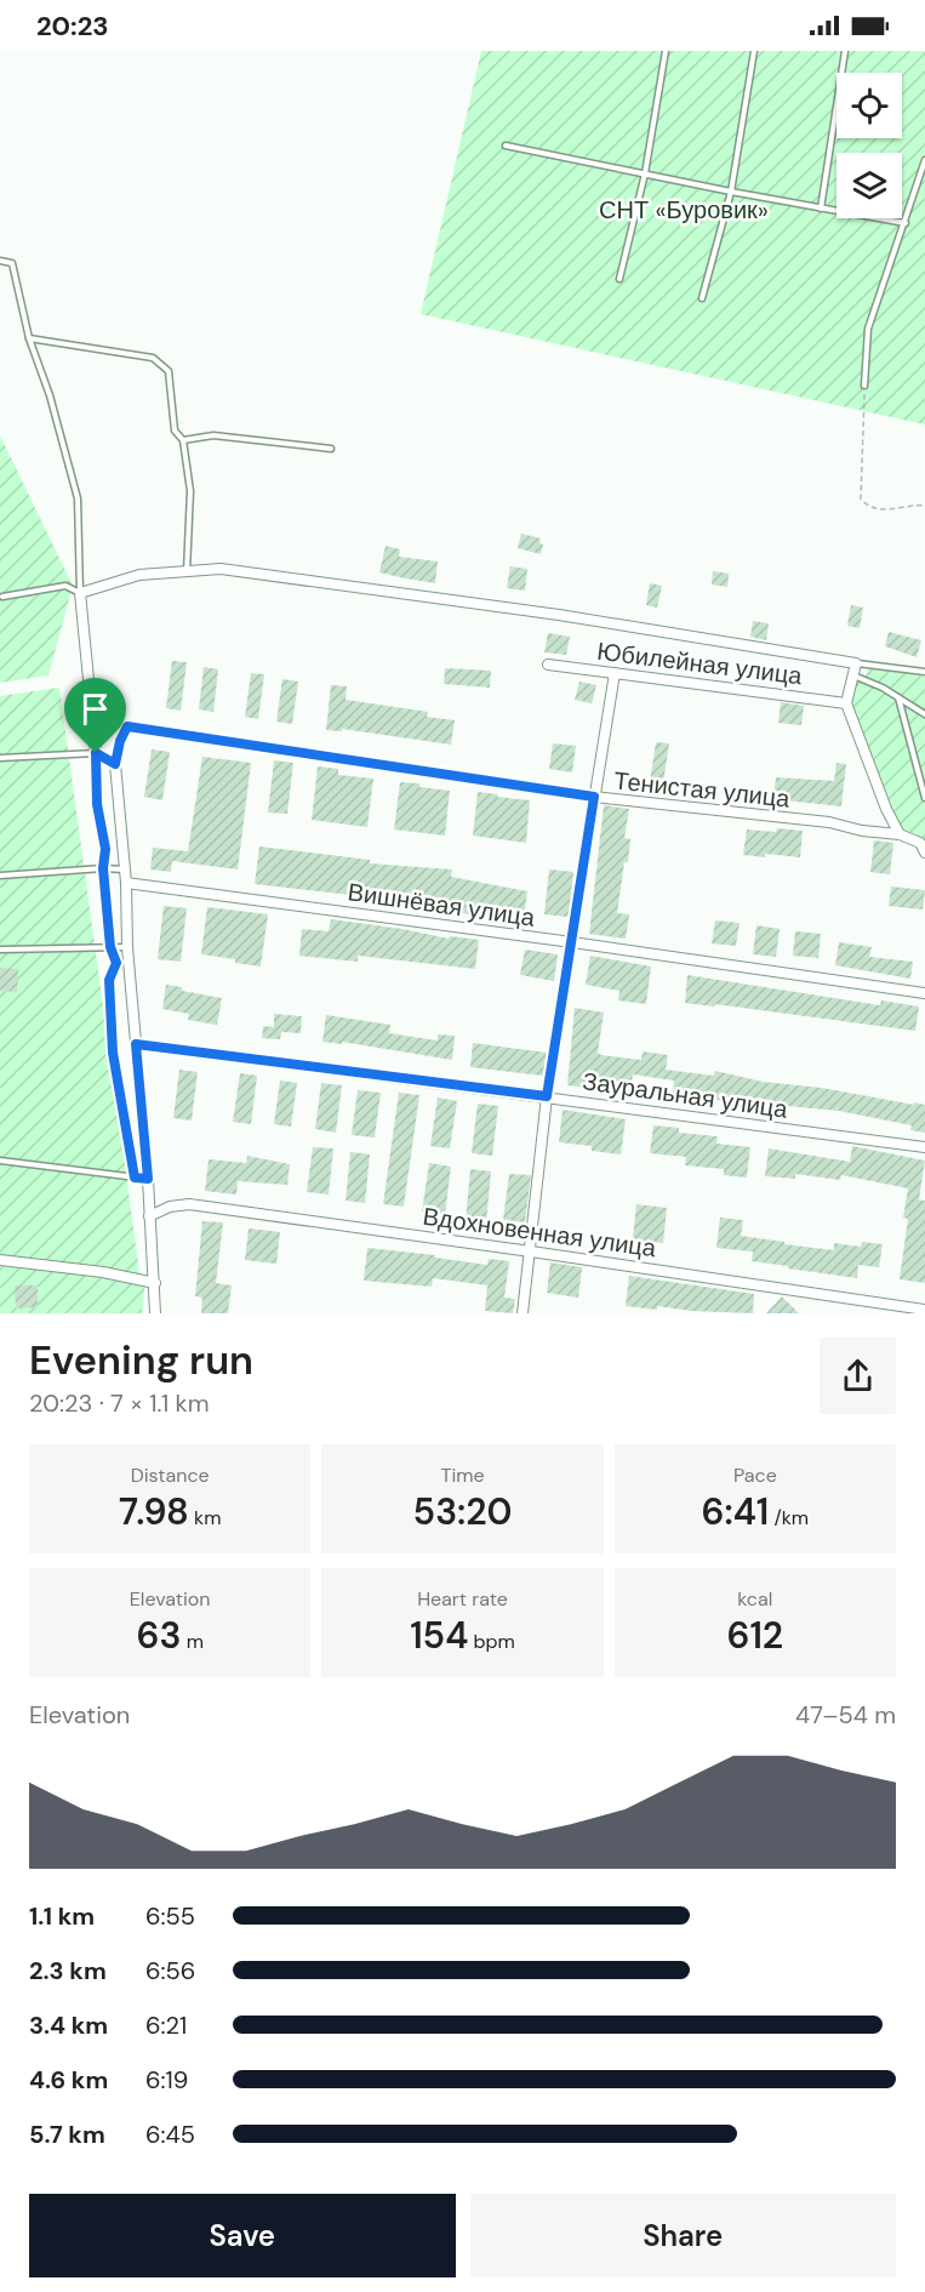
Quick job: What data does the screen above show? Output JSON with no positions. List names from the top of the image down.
{
  "streets": {
    "street": [
      "Юбилейная улица",
      "Тенистая улица",
      "Вишнёвая улица",
      "Зауральная улица",
      "Вдохновенная улица"
    ]
  },
  "parks": ["СНТ «Буровик»"],
  "page": {
    "status": "20:23",
    "heading": ["Evening run", "20:23 · 7 × 1.1 km"],
    "stats": [
      ["Distance", "7.98 km"],
      ["Time", "53:20"],
      ["Pace", "6:41 /km"],
      ["Elevation", "63 m"],
      ["Heart rate", "154 bpm"],
      ["kcal", "612"]
    ],
    "chart": ["Elevation", "47–54 m"],
    "list": [
      {
        "name": "1.1 km",
        "note": "6:55"
      },
      {
        "name": "2.3 km",
        "note": "6:56"
      },
      {
        "name": "3.4 km",
        "note": "6:21"
      },
      {
        "name": "4.6 km",
        "note": "6:19"
      },
      {
        "name": "5.7 km",
        "note": "6:45"
      }
    ],
    "buttons": ["Save", "Share"]
  }
}
